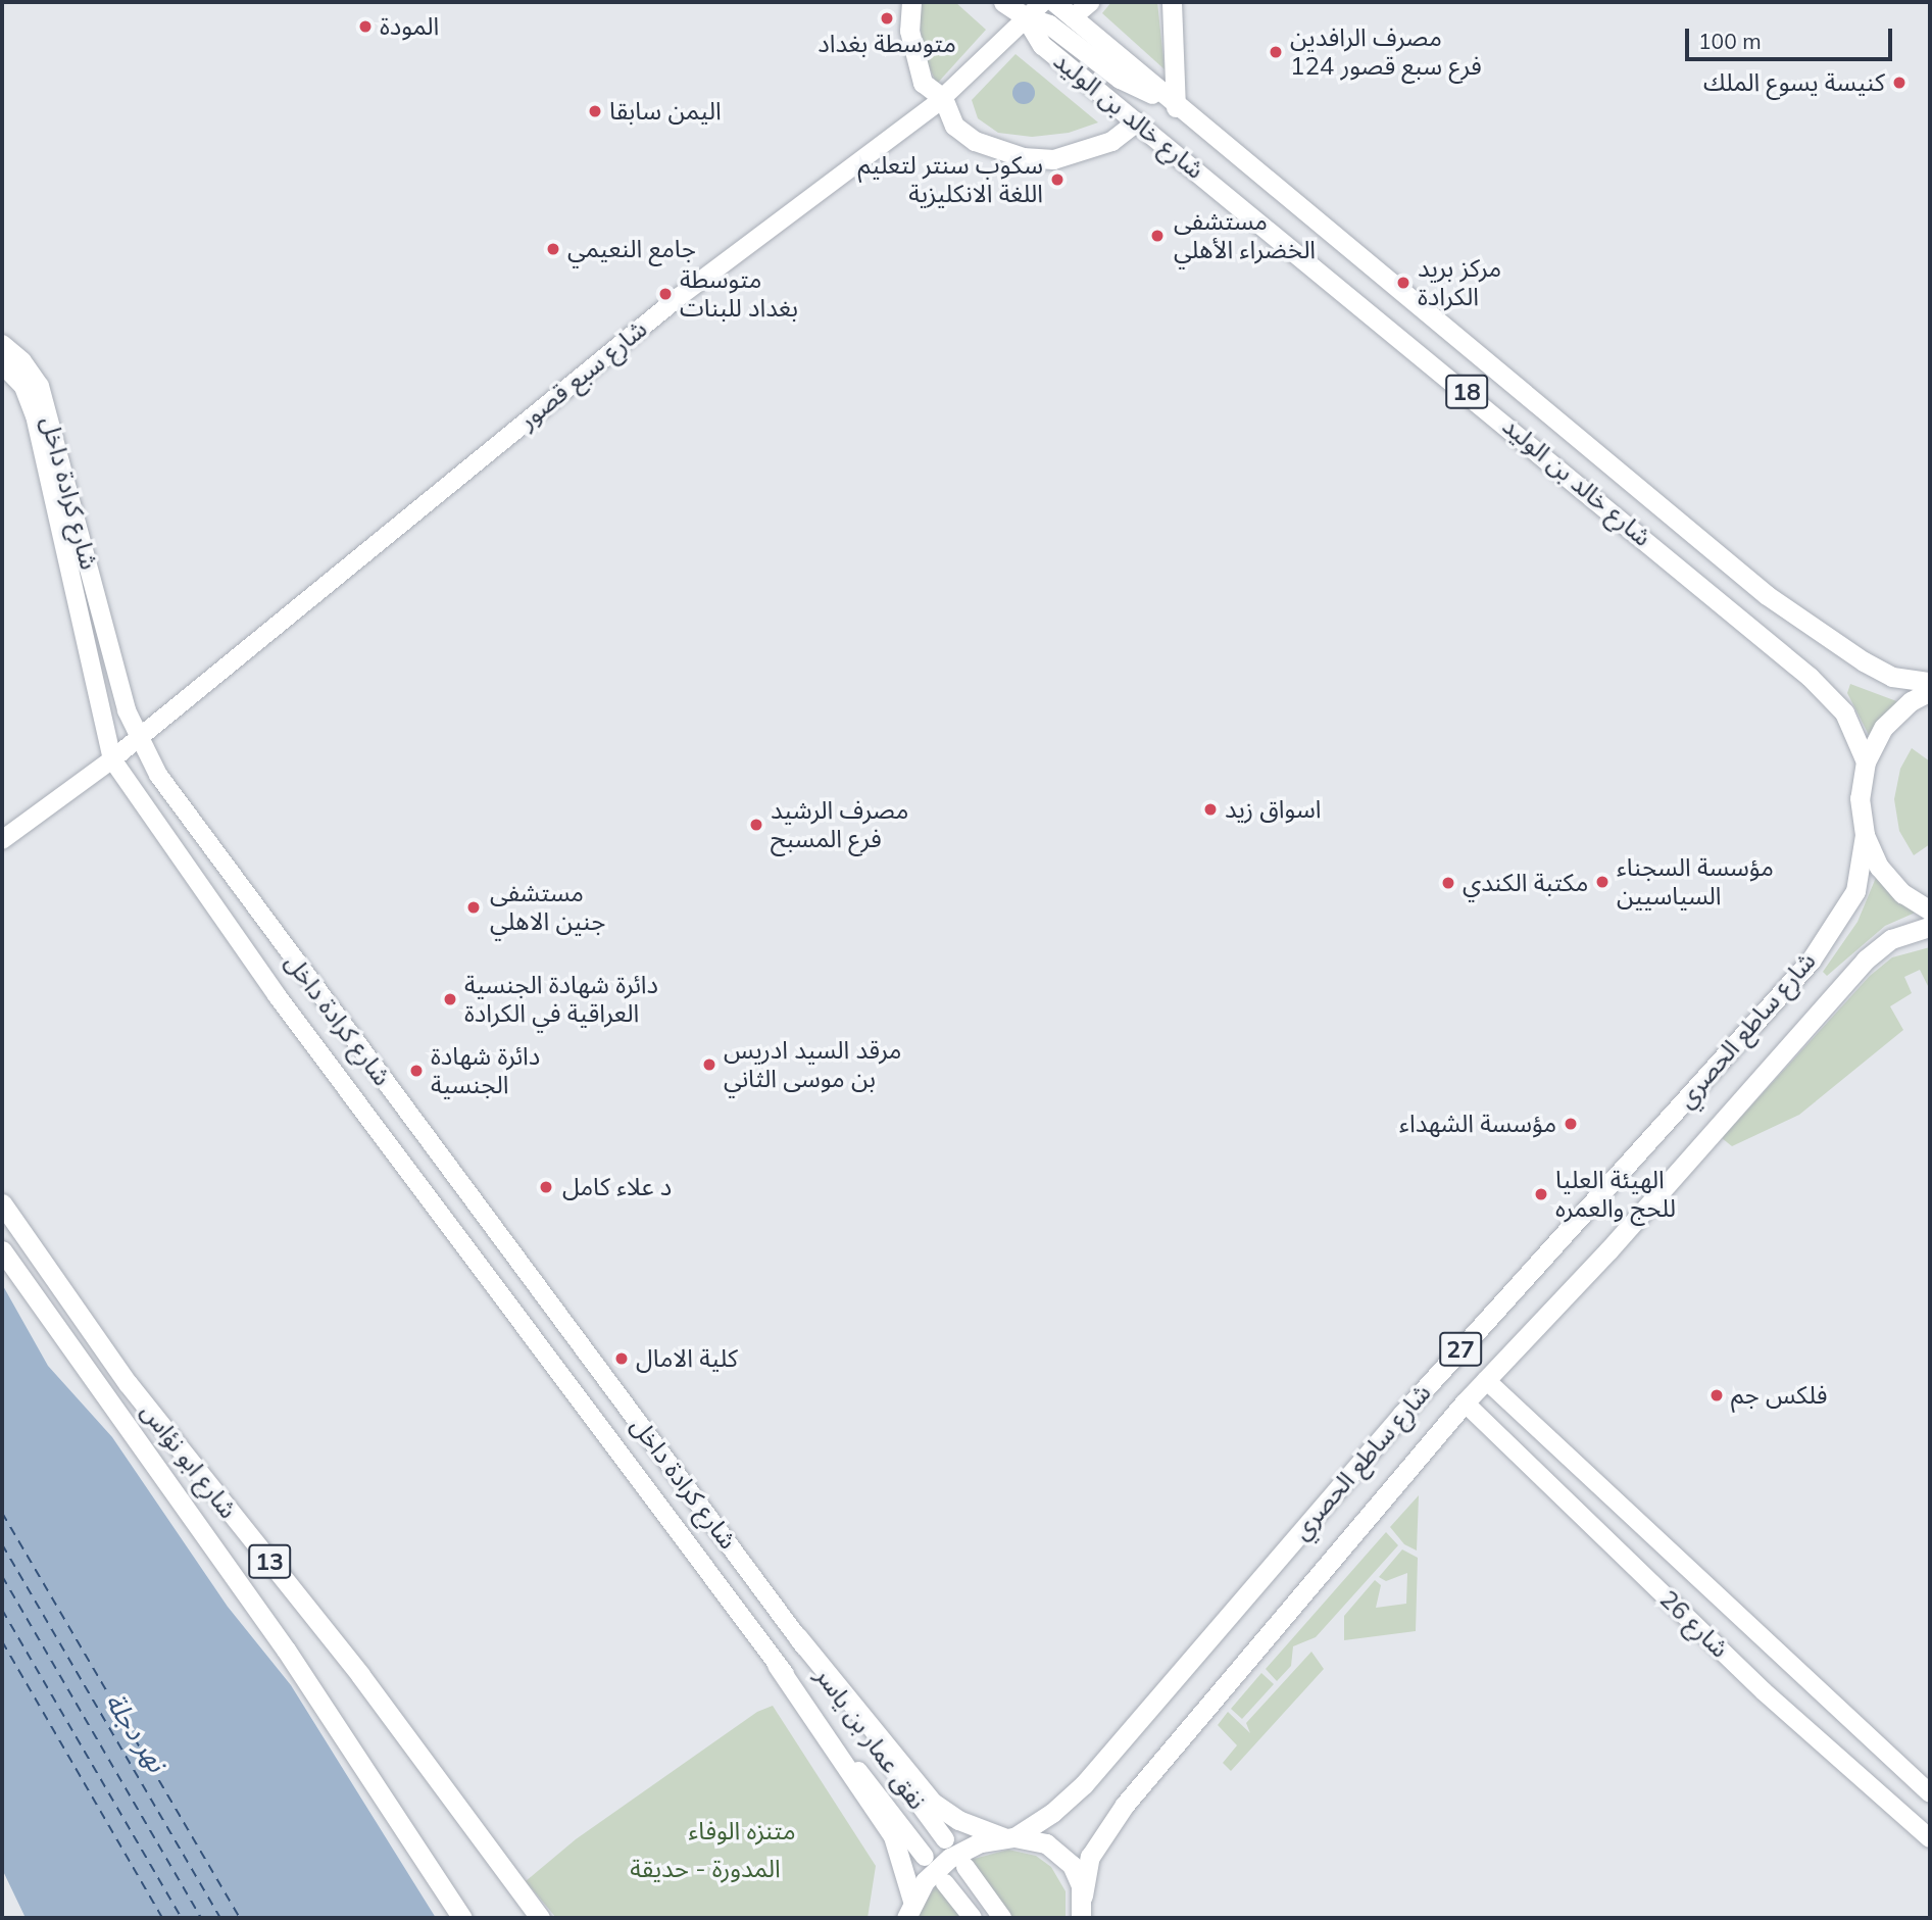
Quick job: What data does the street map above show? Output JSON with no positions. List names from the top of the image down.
{
  "streets": {
    "main road": [
      "شارع خالد بن الوليد",
      "شارع سبع قصور",
      "18",
      "شارع كرادة داخل",
      "شارع ساطع الحصري",
      "27",
      "شارع ابو نؤاس",
      "13",
      "شارع 26",
      "نفق عمار بن ياسر"
    ]
  },
  "crossings": [
    ["شارع خالد بن الوليد", "شارع سبع قصور"],
    ["شارع سبع قصور", "شارع كرادة داخل"],
    ["شارع كرادة داخل", "نفق عمار بن ياسر"],
    ["شارع ساطع الحصري", "شارع 26"]
  ],
  "water": ["نهر دجلة"],
  "parks": ["متنزه الوفاء", "المدورة - حديقة"],
  "places": [
    "متوسطة بغداد",
    "المودة",
    "مصرف الرافدين فرع سبع قصور 124",
    "كنيسة يسوع الملك",
    "اليمن سابقا",
    "سكوب سنتر لتعليم اللغة الانكليزية",
    "مستشفى الخضراء الأهلي",
    "جامع النعيمي",
    "مركز بريد الكرادة",
    "متوسطة بغداد للبنات",
    "اسواق زيد",
    "مصرف الرشيد فرع المسبح",
    "مؤسسة السجناء السياسيين",
    "مكتبة الكندي",
    "مستشفى جنين الاهلي",
    "دائرة شهادة الجنسية العراقية في الكرادة",
    "مرقد السيد ادريس بن موسى الثاني",
    "دائرة شهادة الجنسية",
    "مؤسسة الشهداء",
    "د علاء كامل",
    "الهيئة العليا للحج والعمره",
    "كلية الامال",
    "فلكس جم"
  ],
  "scale_bar": "100 m"
}
